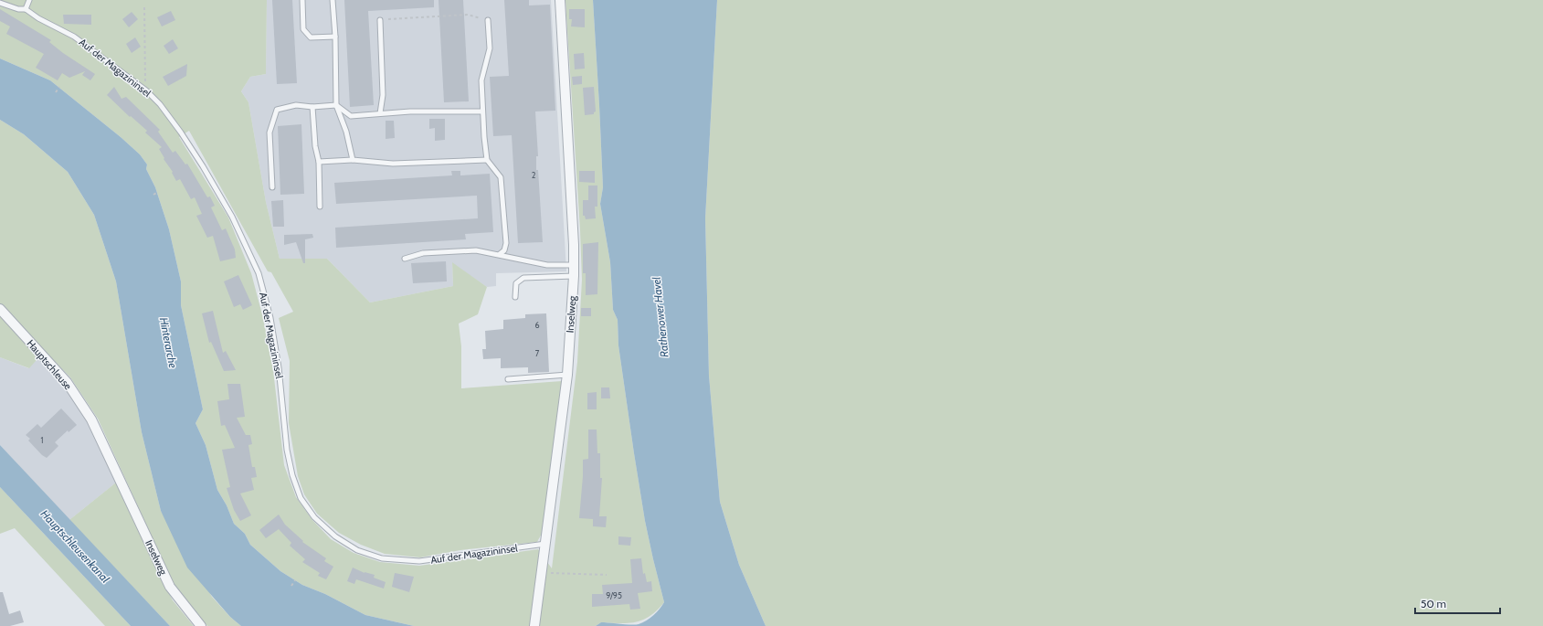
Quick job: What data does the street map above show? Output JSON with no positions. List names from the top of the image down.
{
  "streets": {
    "street": ["Inselweg", "Hauptschleuse"],
    "lane": ["Auf der Magazininsel"]
  },
  "crossings": [
    ["Auf der Magazininsel", "Inselweg"],
    ["Inselweg", "Hauptschleuse"]
  ],
  "water": ["Rathenower Havel", "Hinterarche", "Hauptschleusenkanal"],
  "house_numbers": [
    "2",
    "6",
    "7",
    "1",
    "9/95"
  ],
  "scale_bar": "50 m"
}
